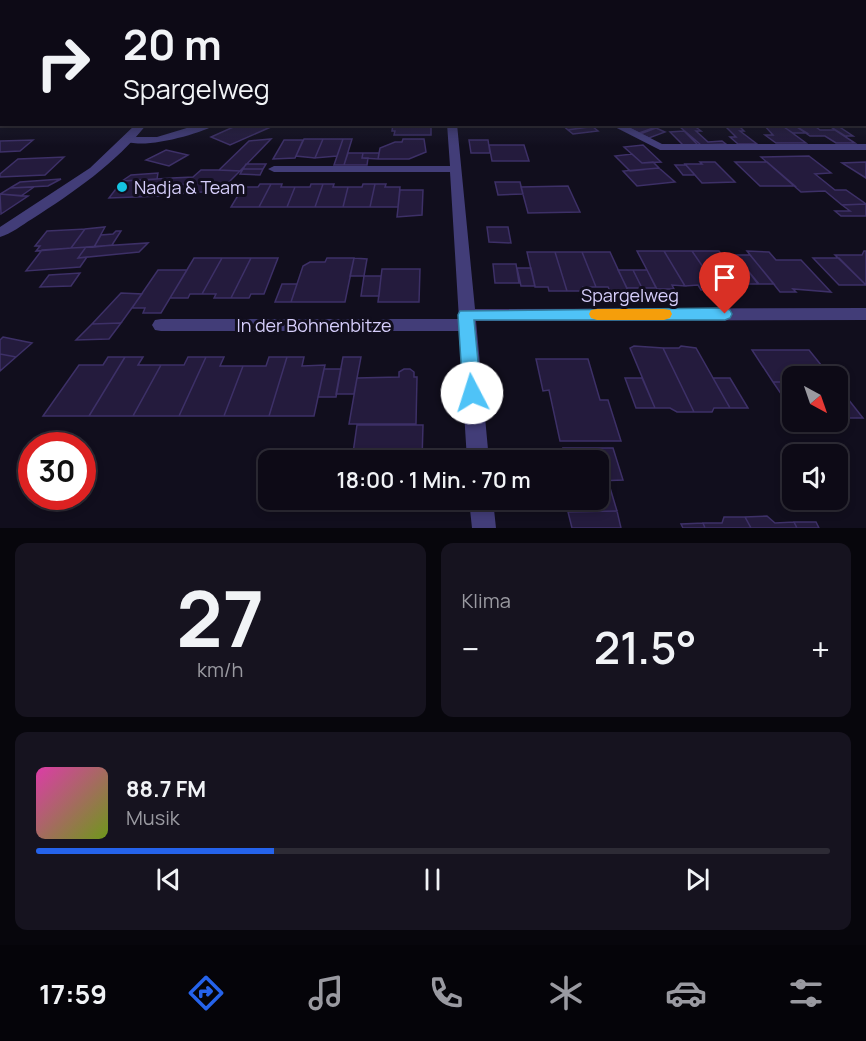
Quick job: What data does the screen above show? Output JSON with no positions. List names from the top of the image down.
{
  "streets": {
    "street": ["Spargelweg", "In der Bohnenbitze"]
  },
  "crossings": [
    ["Spargelweg", "In der Bohnenbitze"]
  ],
  "places": ["Nadja & Team"],
  "north": "bottom right",
  "page": {
    "turn": ["20 m", "Spargelweg"],
    "limit": "30",
    "trip": "18:00 · 1 Min. · 70 m",
    "tile": [
      ["27", "km/h"],
      "Klima"
    ],
    "heat": ["−", "21.5°", "+"],
    "song": ["88.7 FM", "Musik"],
    "tabs": "17:59"
  }
}
